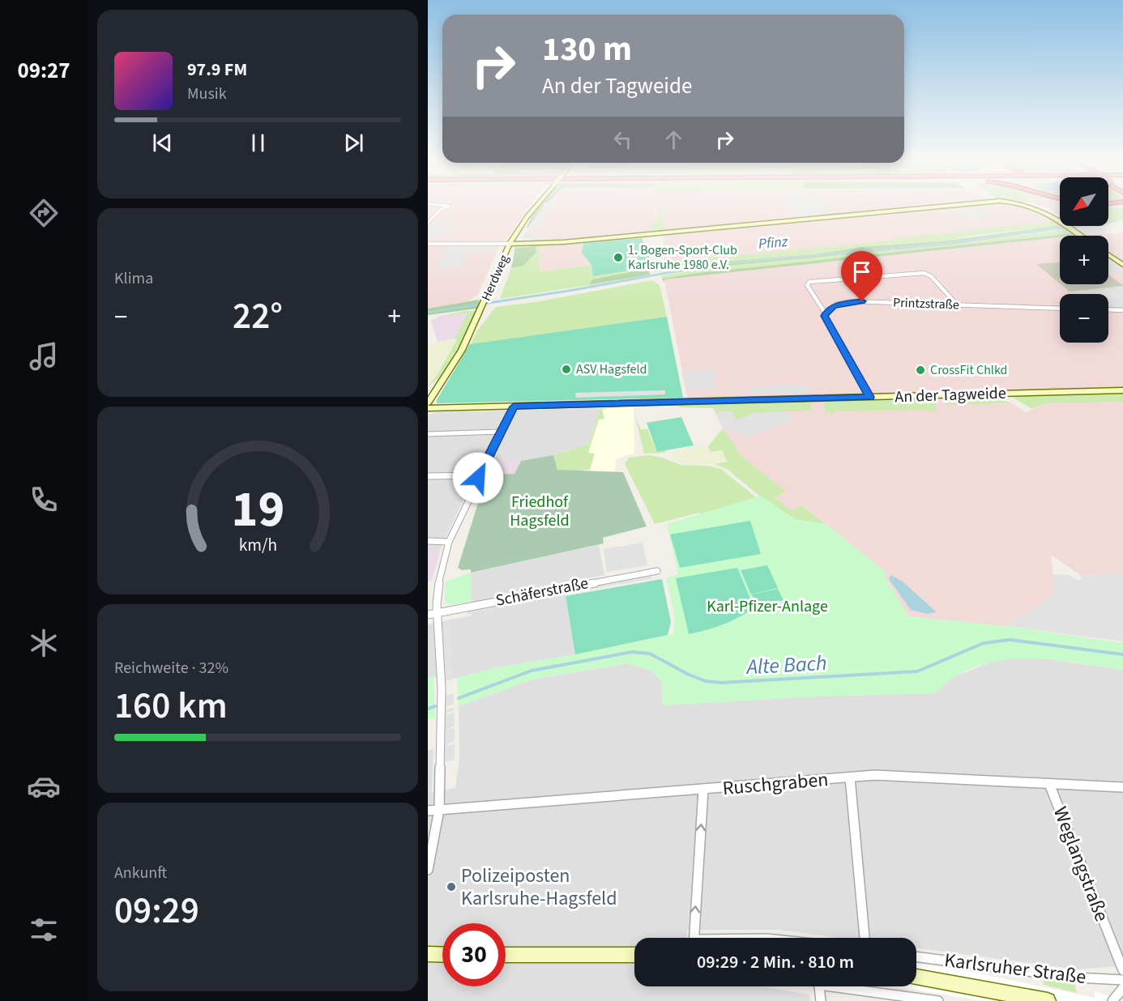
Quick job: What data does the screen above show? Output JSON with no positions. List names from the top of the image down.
{
  "streets": {
    "main road": ["Herdweg", "An der Tagweide", "Karlsruher Straße"],
    "street": [
      "Printzstraße",
      "Schäferstraße",
      "Ruschgraben",
      "Weglangstraße"
    ]
  },
  "crossings": [
    ["Ruschgraben", "Weglangstraße"]
  ],
  "water": ["Pfinz", "Alte Bach"],
  "parks": ["Friedhof Hagsfeld", "Karl-Pfizer-Anlage"],
  "places": [
    "1. Bogen-Sport-Club Karlsruhe 1980 e.V.",
    "ASV Hagsfeld",
    "CrossFit Chlkd",
    "Polizeiposten Karlsruhe-Hagsfeld"
  ],
  "north": "bottom left",
  "page": {
    "tabs": "09:27",
    "turn": ["130 m", "An der Tagweide"],
    "song": ["97.9 FM", "Musik"],
    "map_buttons": ["+", "−"],
    "tile": [
      "Klima",
      ["Reichweite · 32%", "160 km"],
      ["Ankunft", "09:29"]
    ],
    "heat": ["−", "22°", "+"],
    "limit": "30",
    "trip": "09:29 · 2 Min. · 810 m",
    "gauge": ["19", "km/h"]
  }
}
